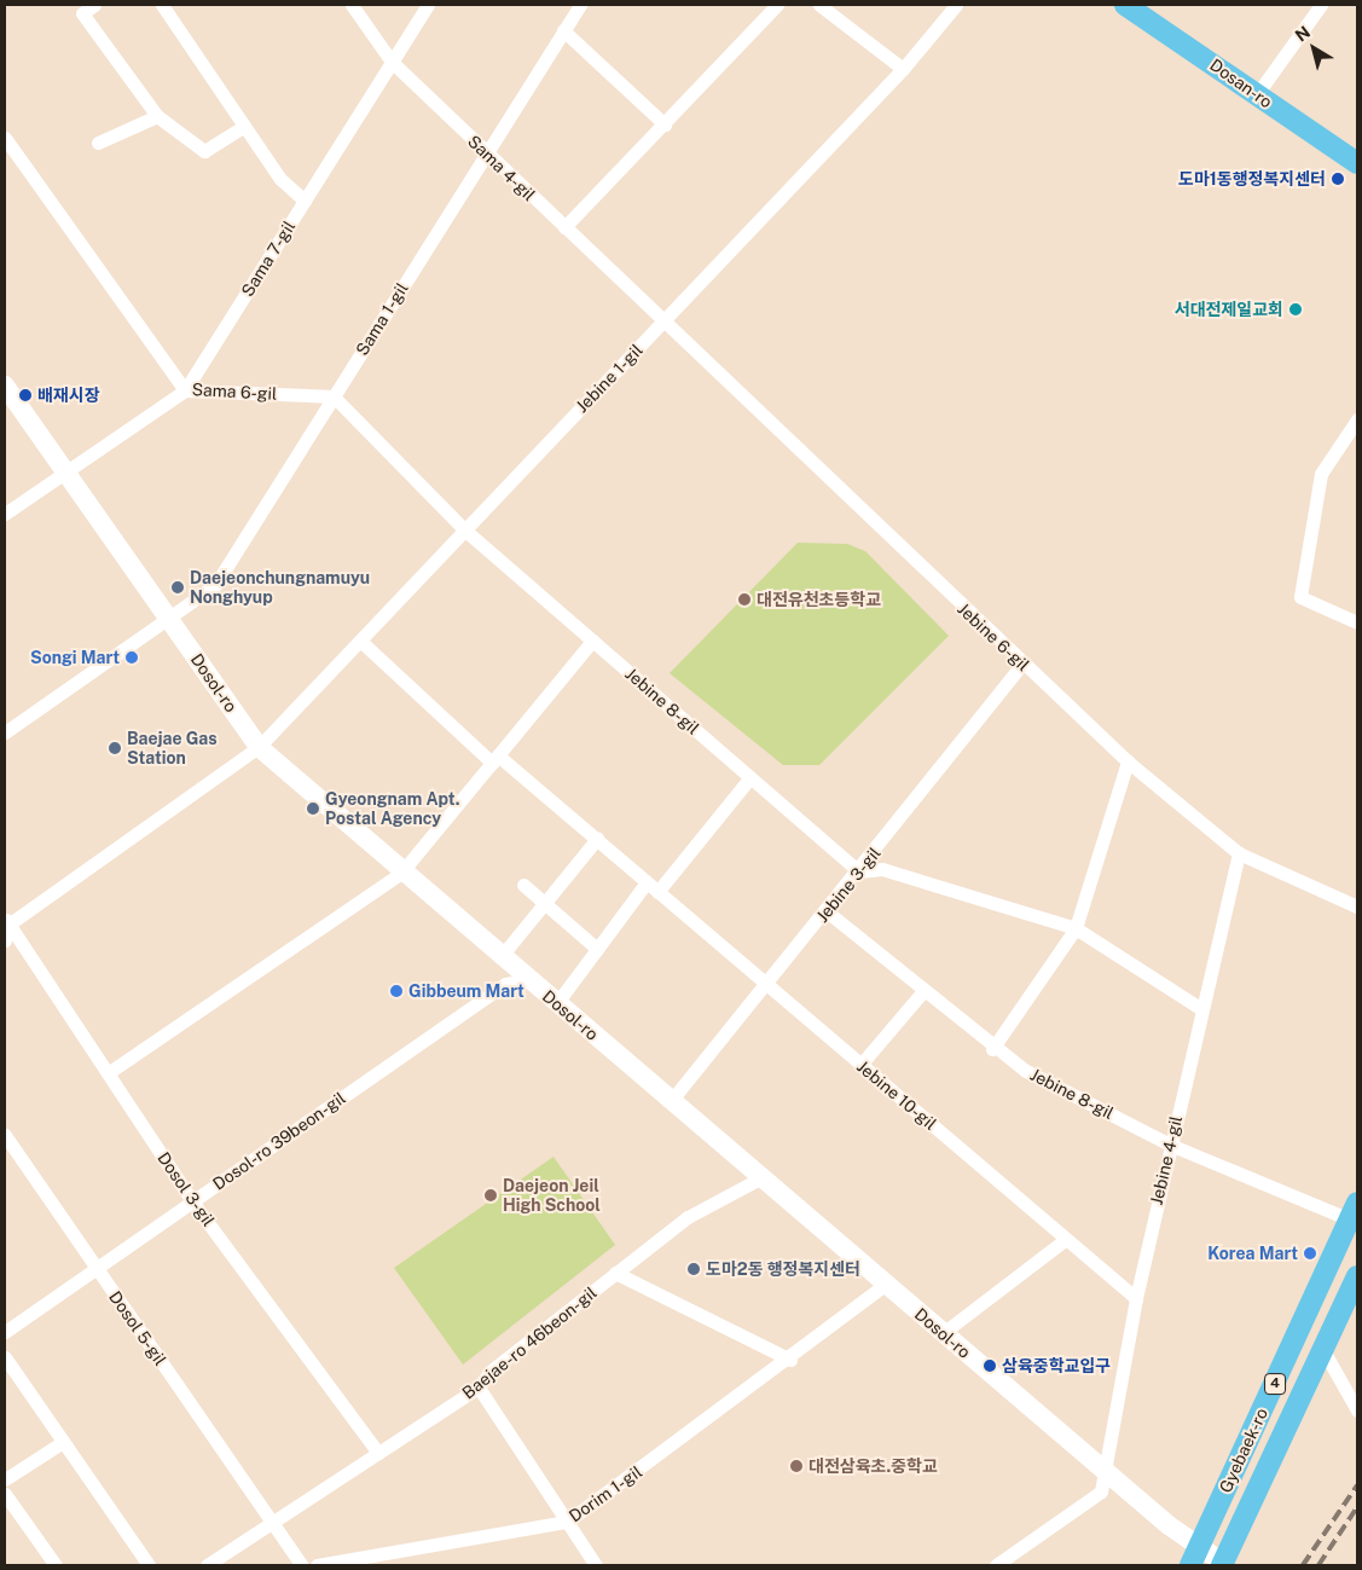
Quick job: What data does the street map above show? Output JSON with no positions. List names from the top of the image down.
{
  "streets": {
    "main road": ["Dosan-ro", "4", "Gyebaek-ro"],
    "street": [
      "Sama 4-gil",
      "Sama 7-gil",
      "Sama 1-gil",
      "Jebine 1-gil",
      "Sama 6-gil",
      "Jebine 6-gil",
      "Dosol-ro",
      "Jebine 8-gil",
      "Jebine 3-gil",
      "Jebine 10-gil",
      "Dosol-ro 39beon-gil",
      "Jebine 4-gil",
      "Dosol 3-gil",
      "Dosol 5-gil",
      "Baejae-ro 46beon-gil",
      "Dorim 1-gil"
    ]
  },
  "crossings": [
    ["Sama 4-gil", "Sama 7-gil"],
    ["Sama 4-gil", "Sama 1-gil"],
    ["Sama 4-gil", "Jebine 1-gil"],
    ["Sama 4-gil", "Jebine 6-gil"],
    ["Sama 7-gil", "Sama 6-gil"],
    ["Sama 7-gil", "Dosol-ro"],
    ["Sama 1-gil", "Sama 6-gil"],
    ["Sama 1-gil", "Dosol-ro"],
    ["Jebine 1-gil", "Jebine 6-gil"],
    ["Jebine 1-gil", "Dosol-ro"],
    ["Jebine 1-gil", "Jebine 8-gil"],
    ["Jebine 1-gil", "Jebine 10-gil"],
    ["Jebine 1-gil", "Dosol 3-gil"],
    ["Jebine 6-gil", "Jebine 3-gil"],
    ["Jebine 6-gil", "Jebine 4-gil"],
    ["Dosol-ro", "Jebine 3-gil"],
    ["Dosol-ro", "Dosol-ro 39beon-gil"],
    ["Dosol-ro", "Jebine 4-gil"],
    ["Dosol-ro", "Baejae-ro 46beon-gil"],
    ["Dosol-ro", "Gyebaek-ro"],
    ["Dosol-ro", "Dorim 1-gil"],
    ["Jebine 8-gil", "Jebine 3-gil"],
    ["Jebine 8-gil", "Jebine 4-gil"],
    ["Jebine 8-gil", "Gyebaek-ro"],
    ["Jebine 3-gil", "Jebine 10-gil"],
    ["Jebine 10-gil", "Jebine 4-gil"],
    ["Dosol-ro 39beon-gil", "Dosol 3-gil"],
    ["Dosol-ro 39beon-gil", "Dosol 5-gil"],
    ["Dosol 3-gil", "Baejae-ro 46beon-gil"],
    ["Dosol 5-gil", "Baejae-ro 46beon-gil"]
  ],
  "places": [
    "도마1동행정복지센터",
    "서대전제일교회",
    "배재시장",
    "Daejeonchungnamuyu Nonghyup",
    "대전유천초등학교",
    "Songi Mart",
    "Baejae Gas Station",
    "Gyeongnam Apt. Postal Agency",
    "Gibbeum Mart",
    "Daejeon Jeil High School",
    "Korea Mart",
    "도마2동 행정복지센터",
    "삼육중학교입구",
    "대전삼육초.중학교"
  ],
  "north": "top left"
}
